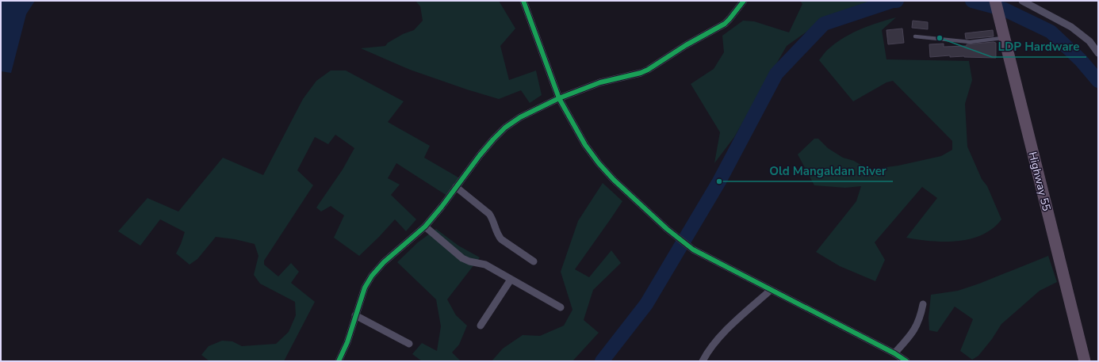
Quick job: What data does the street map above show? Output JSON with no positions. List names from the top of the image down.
{
  "streets": {
    "highway": ["Highway 55"]
  },
  "places": ["LDP Hardware", "Old Mangaldan River"]
}
